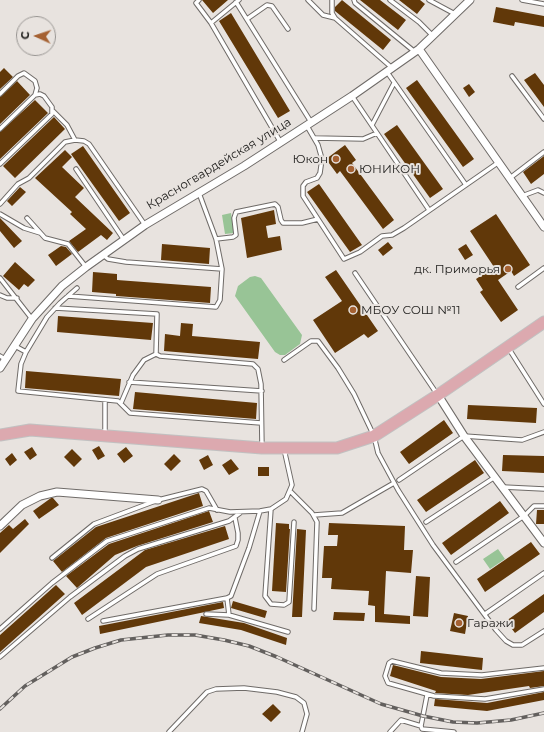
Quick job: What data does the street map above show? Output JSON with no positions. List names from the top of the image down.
{
  "streets": {
    "street": ["Красногвардейская улица"]
  },
  "places": [
    "Юкон",
    "ЮНИКОН",
    "дк. Приморья",
    "МБОУ СОШ №11",
    "Гаражи"
  ],
  "north": "left"
}
